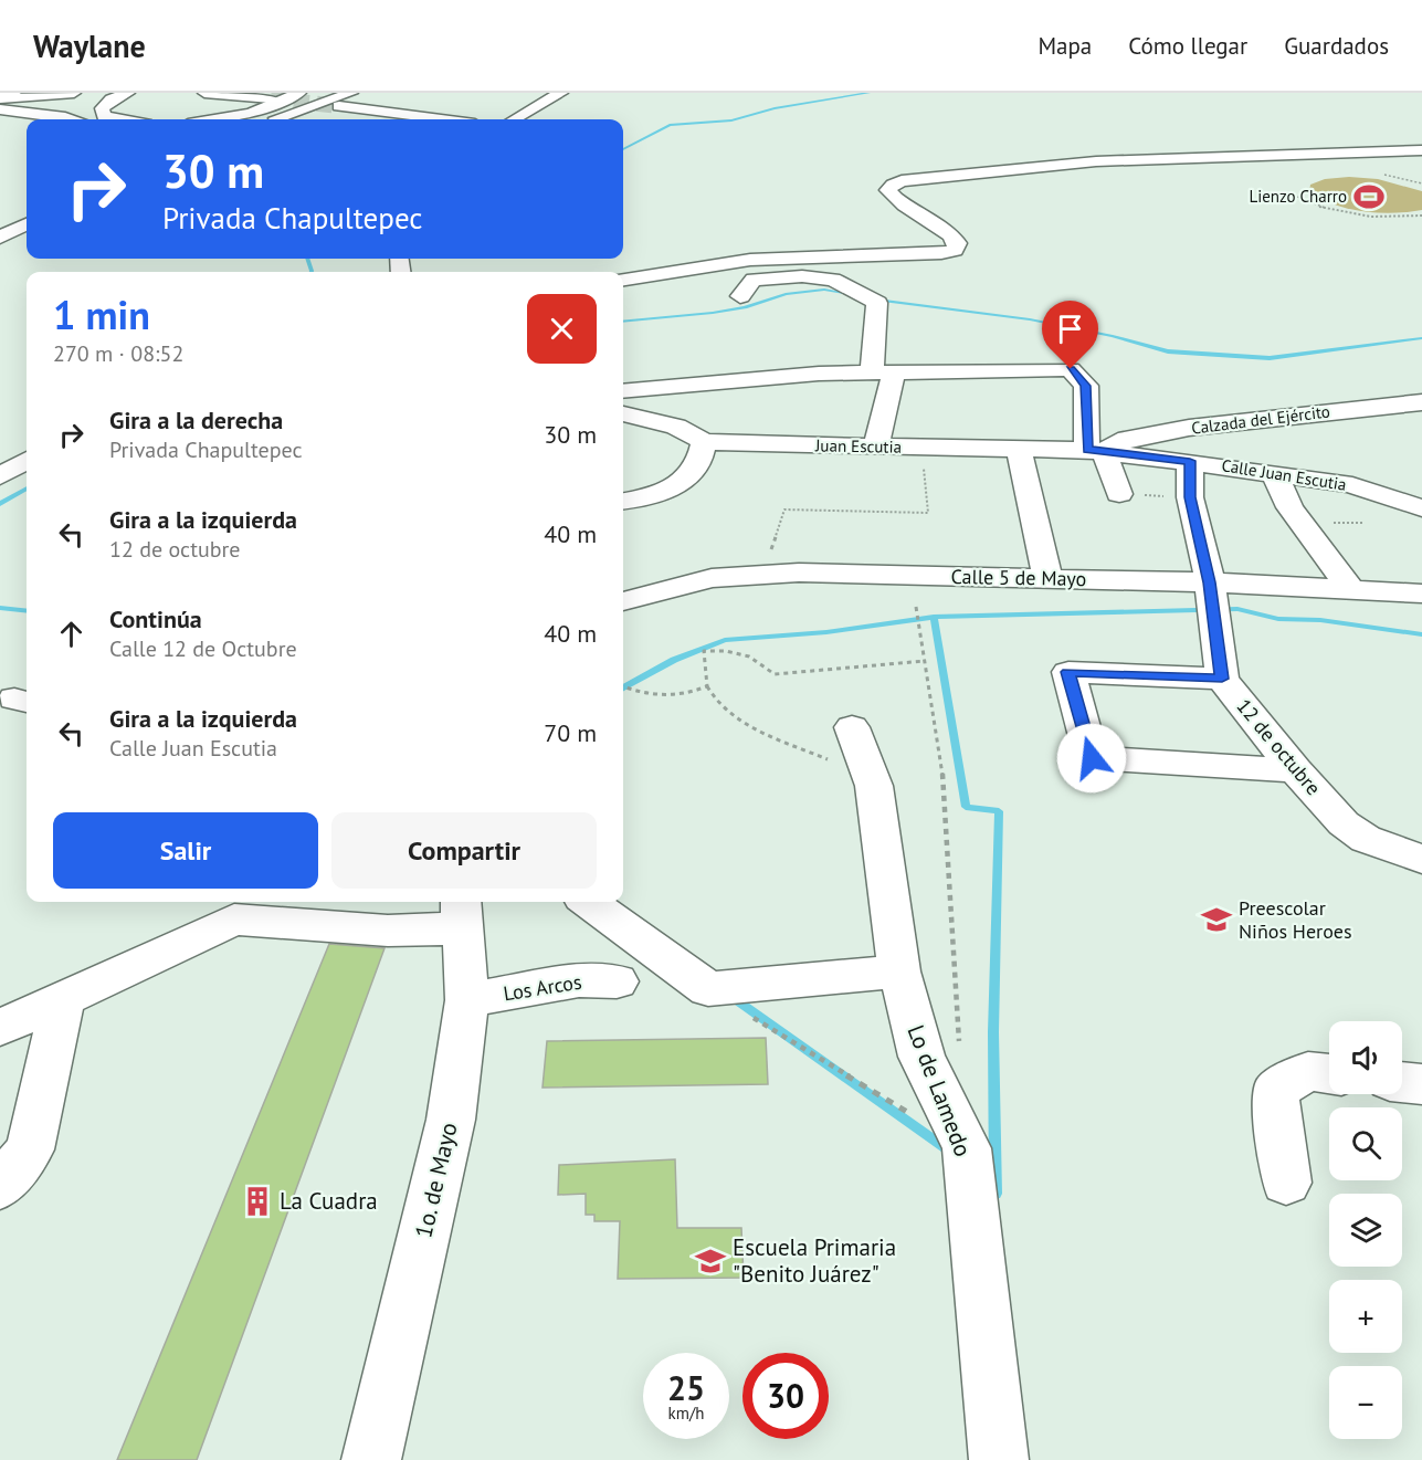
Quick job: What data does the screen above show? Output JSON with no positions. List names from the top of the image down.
{
  "streets": {
    "main road": [
      "Calzada del Ejército",
      "Juan Escutia",
      "Calle Juan Escutia",
      "Calle 5 de Mayo",
      "12 de octubre",
      "Los Arcos",
      "Lo de Lamedo",
      "1o. de Mayo"
    ]
  },
  "crossings": [
    ["Calzada del Ejército", "Juan Escutia"],
    ["Calzada del Ejército", "Calle Juan Escutia"],
    ["Juan Escutia", "Calle Juan Escutia"],
    ["Los Arcos", "1o. de Mayo"]
  ],
  "places": {
    "sports": ["Lienzo Charro"],
    "school or university": ["Preescolar Niños Heroes", "Escuela Primaria \"Benito Juárez\""],
    "building": ["La Cuadra"]
  },
  "page": {
    "header": "Waylane",
    "nav": ["Mapa", "Cómo llegar", "Guardados"],
    "turn": ["30 m", "Privada Chapultepec"],
    "heading": ["1 min", "270 m · 08:52"],
    "list": [
      {
        "name": "Gira a la derecha",
        "note": "Privada Chapultepec",
        "value": "30 m"
      },
      {
        "name": "Gira a la izquierda",
        "note": "12 de octubre",
        "value": "40 m"
      },
      {
        "name": "Continúa",
        "note": "Calle 12 de Octubre",
        "value": "40 m"
      },
      {
        "name": "Gira a la izquierda",
        "note": "Calle Juan Escutia",
        "value": "70 m"
      }
    ],
    "buttons": ["Salir", "Compartir"],
    "map_buttons": ["+", "−"],
    "speed": "25 km/h",
    "limit": "30"
  }
}
